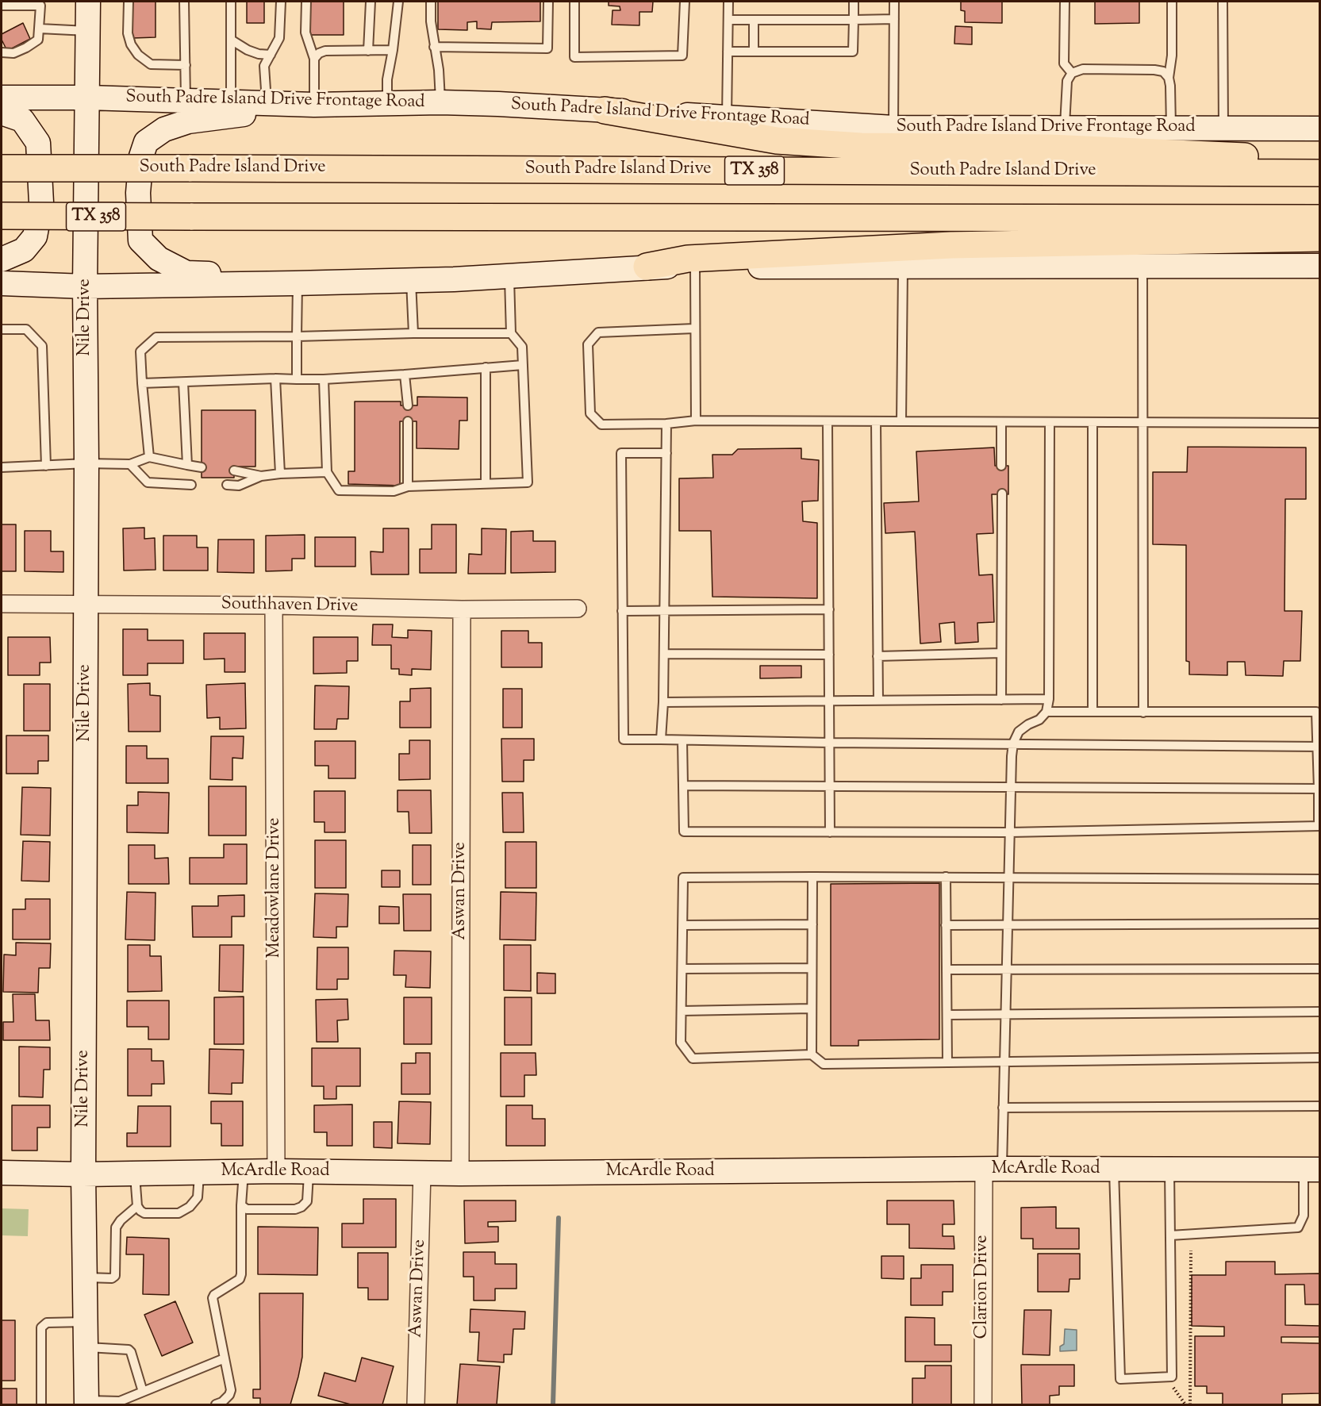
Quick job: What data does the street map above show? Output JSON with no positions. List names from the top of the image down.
{
  "streets": {
    "highway": ["South Padre Island Drive", "TX 358"],
    "main road": ["South Padre Island Drive Frontage Road", "Nile Drive", "McArdle Road"],
    "street": [
      "Southhaven Drive",
      "Meadowlane Drive",
      "Aswan Drive",
      "Clarion Drive"
    ]
  },
  "crossings": [
    ["South Padre Island Drive Frontage Road", "Nile Drive"],
    ["Nile Drive", "Southhaven Drive"],
    ["Nile Drive", "McArdle Road"],
    ["Southhaven Drive", "Meadowlane Drive"],
    ["Southhaven Drive", "Aswan Drive"],
    ["Meadowlane Drive", "McArdle Road"],
    ["Aswan Drive", "McArdle Road"],
    ["McArdle Road", "Clarion Drive"]
  ]
}
